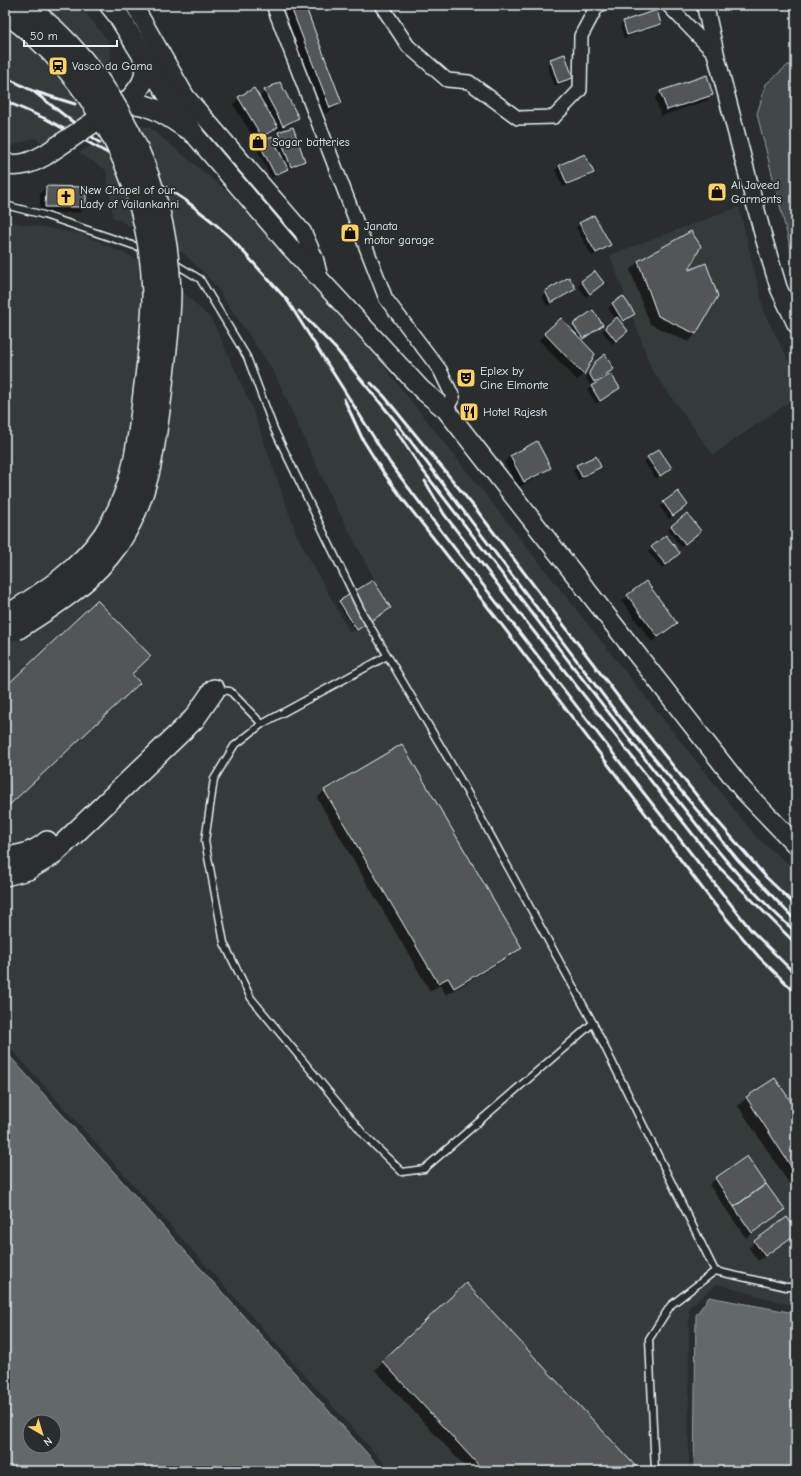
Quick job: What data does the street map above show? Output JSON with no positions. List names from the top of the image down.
{
  "places": {
    "station": ["Vasco da Gama"],
    "shop": ["Sagar batteries", "Al Javeed Garments", "Janata motor garage"],
    "church": ["New Chapel of our Lady of Vailankanni"],
    "theatre": ["Eplex by Cine Elmonte"],
    "restaurant": ["Hotel Rajesh"]
  },
  "scale_bar": "50 m",
  "north": "bottom right"
}
